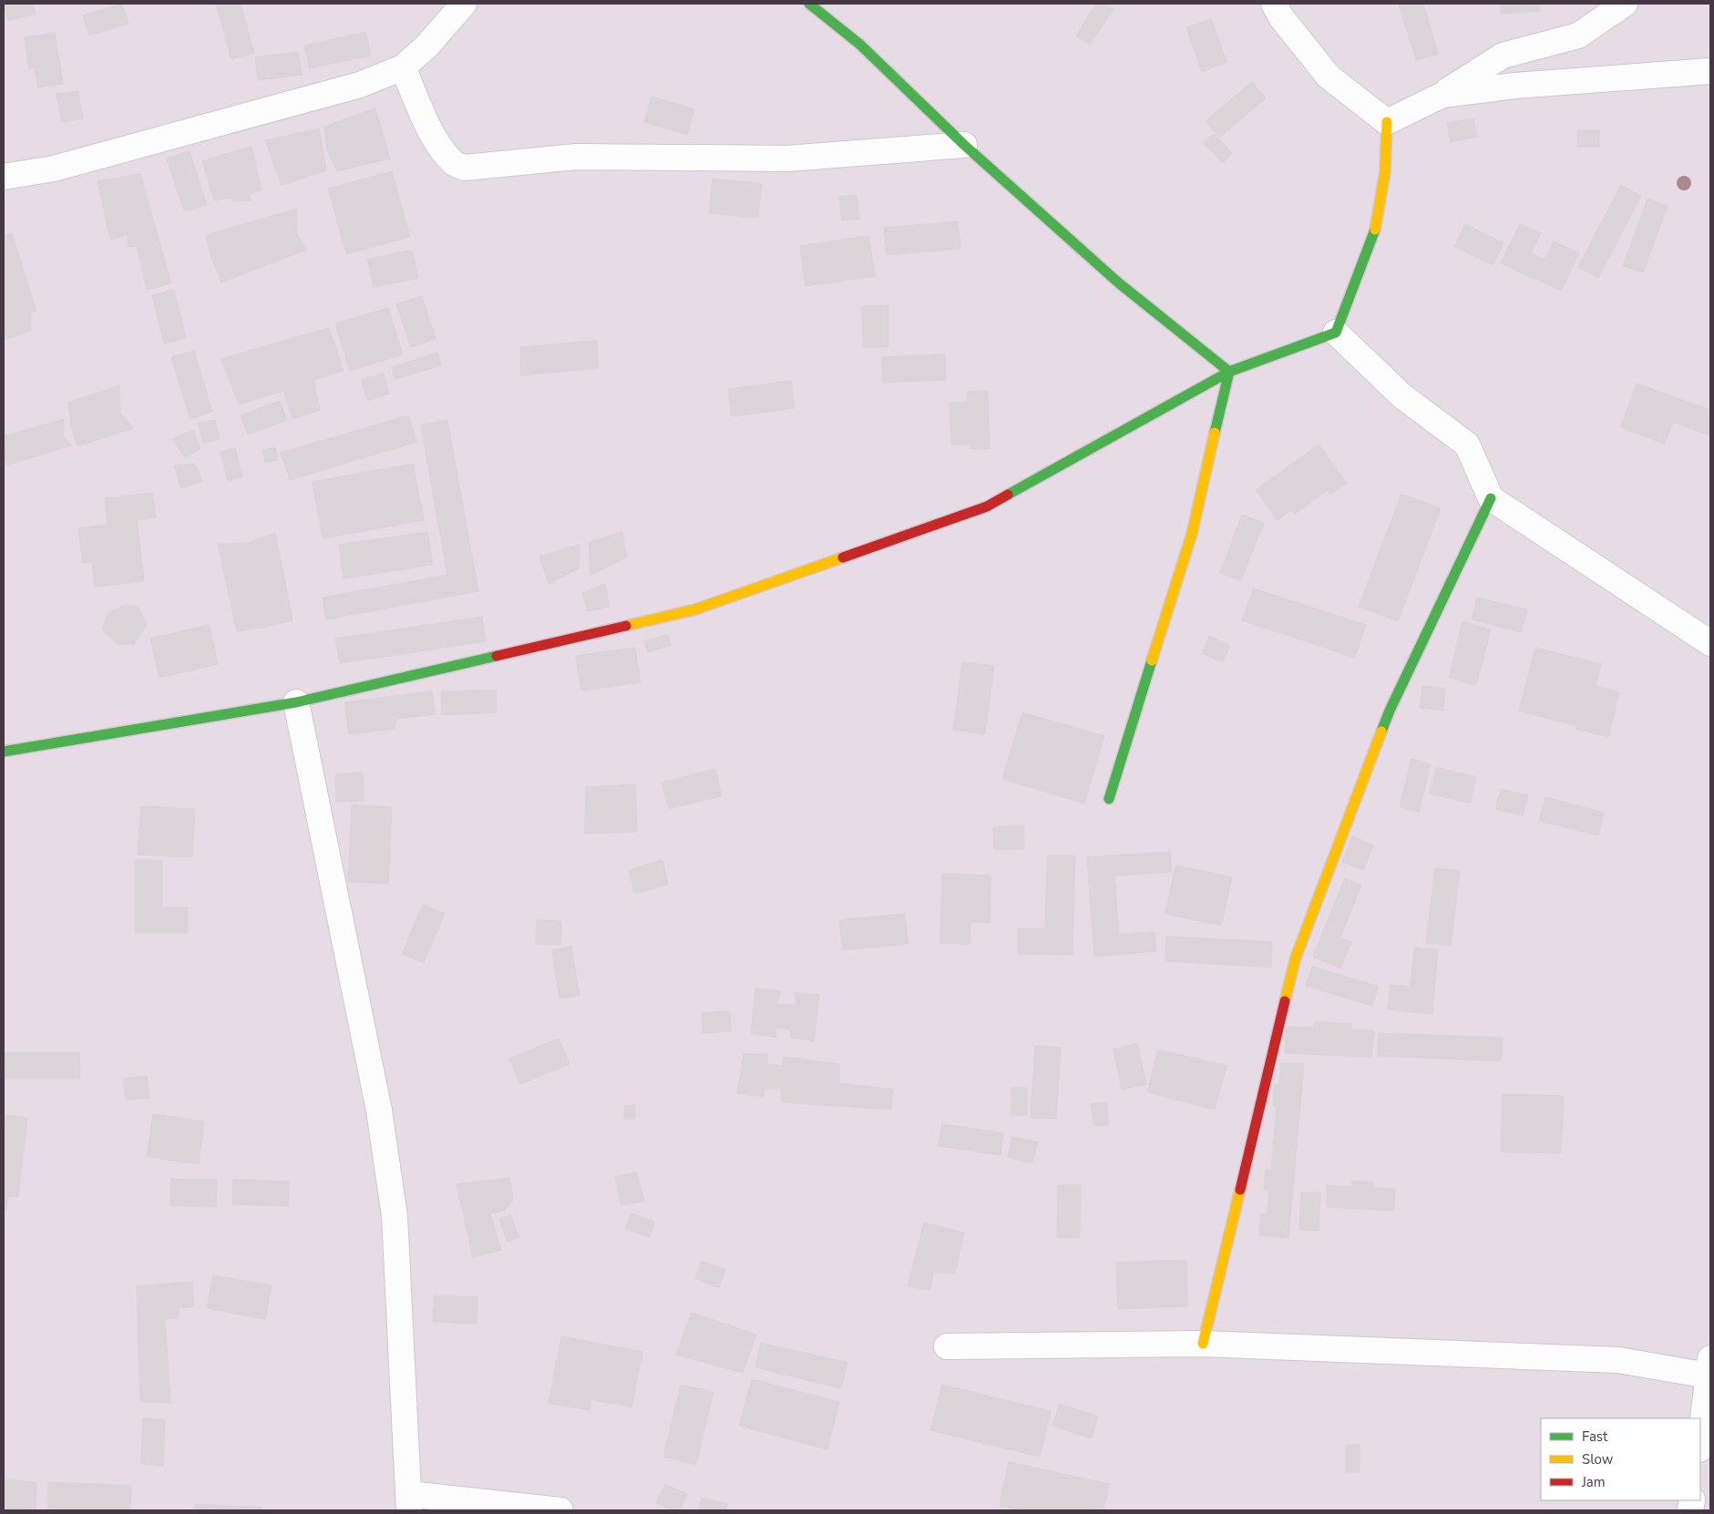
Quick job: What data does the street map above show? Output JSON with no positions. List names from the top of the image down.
{
  "legend": ["Fast", "Slow", "Jam"]
}
